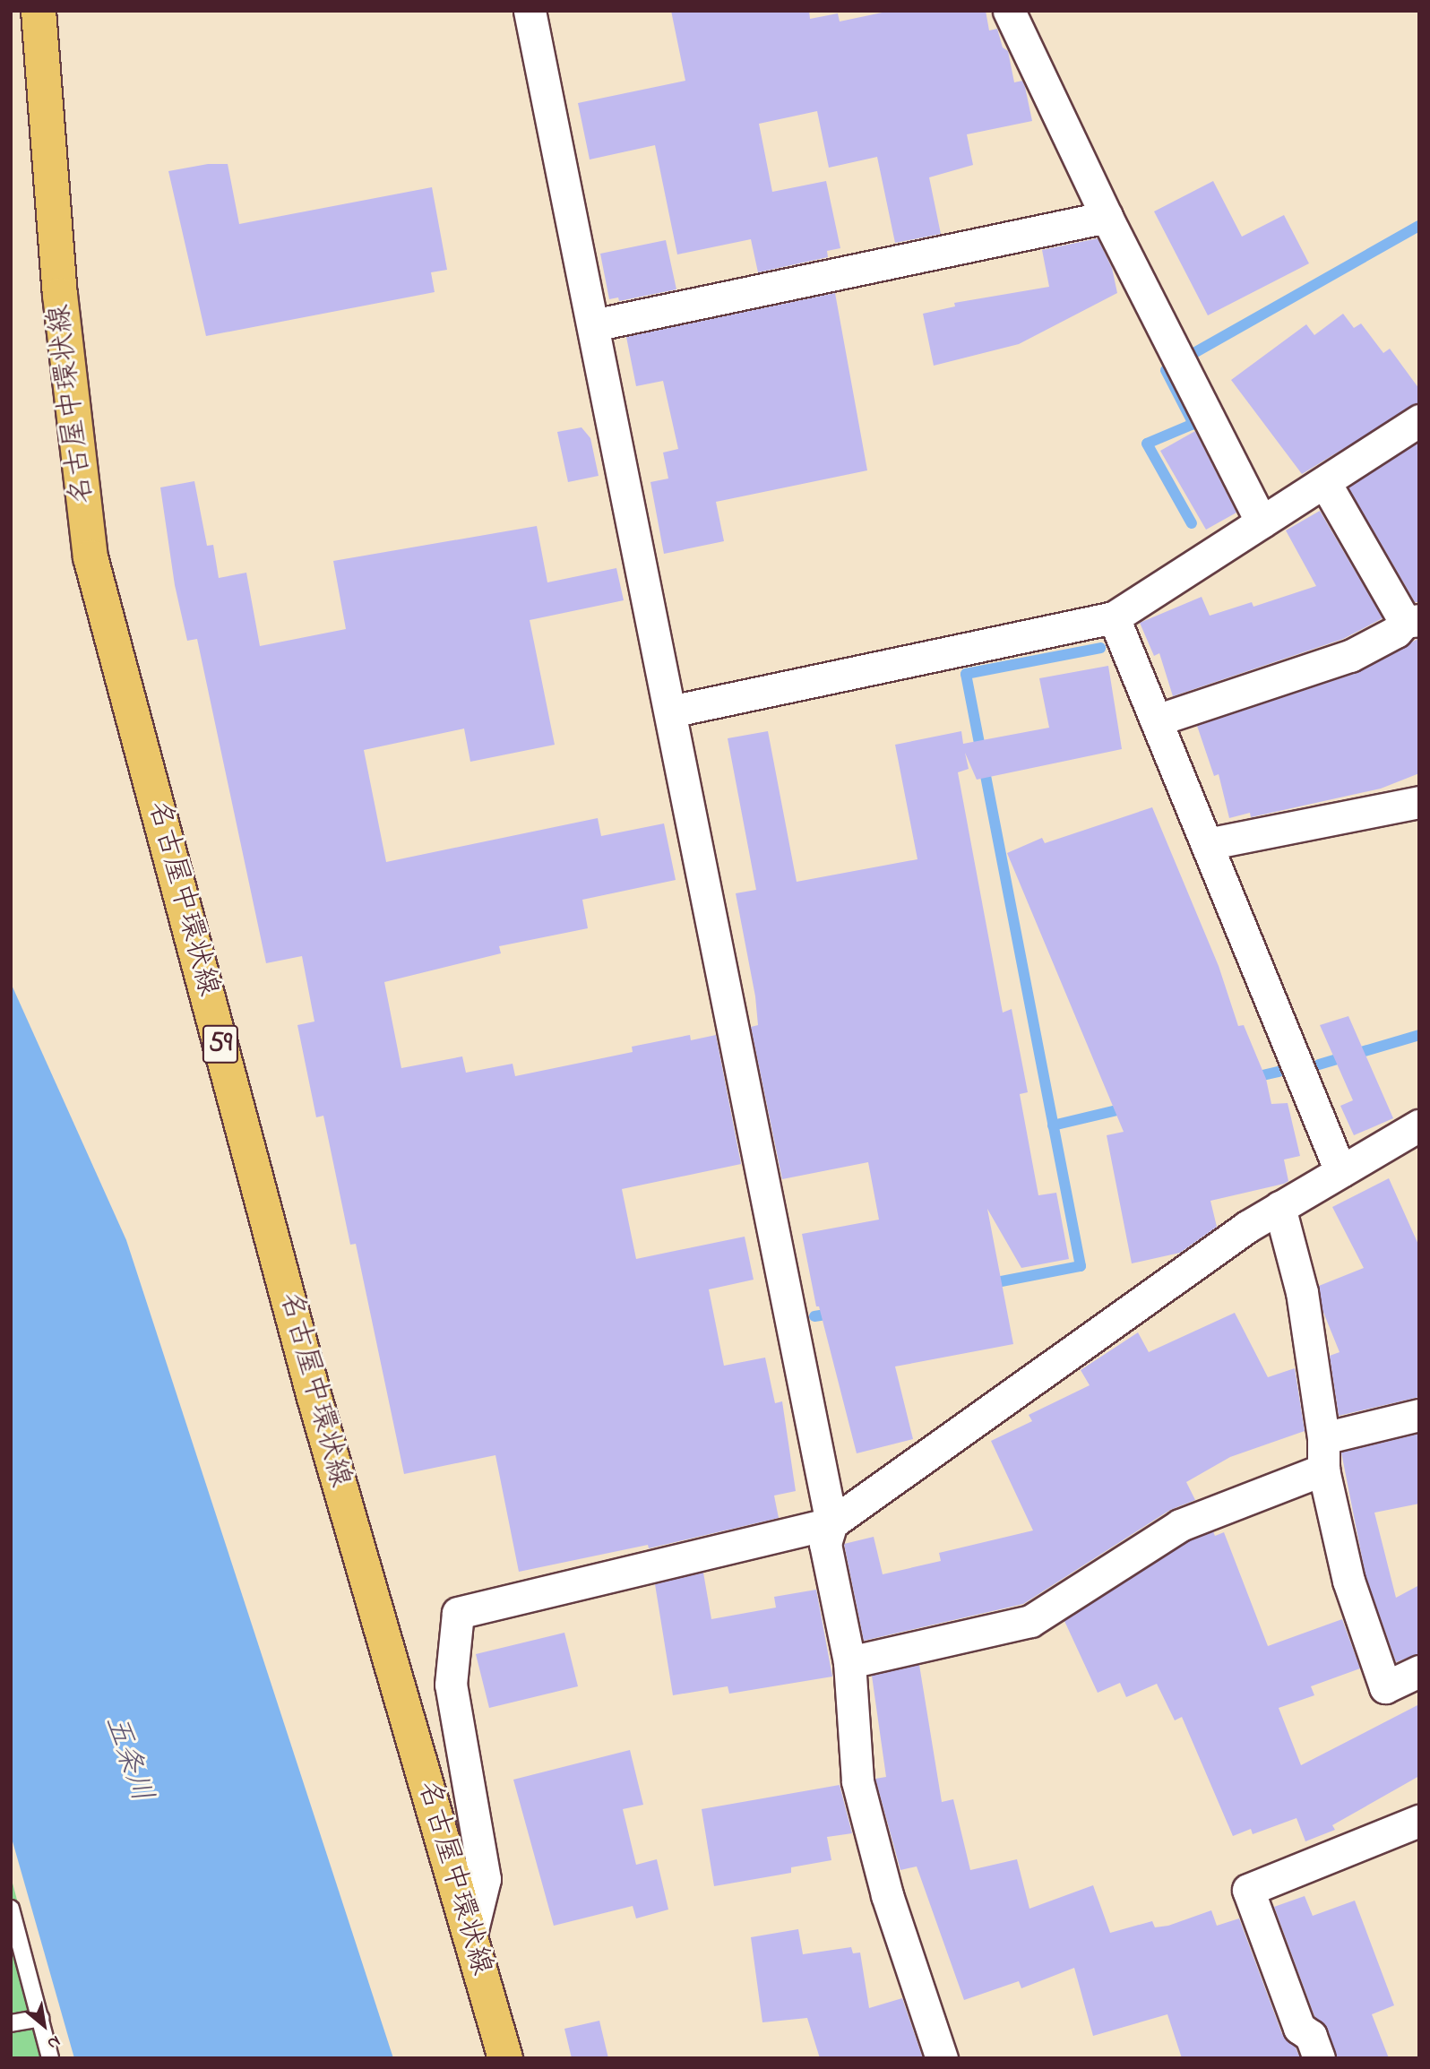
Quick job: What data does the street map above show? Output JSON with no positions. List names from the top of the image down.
{
  "streets": {
    "main road": ["名古屋中環状線", "59"]
  },
  "water": ["五条川"],
  "north": "bottom right"
}
